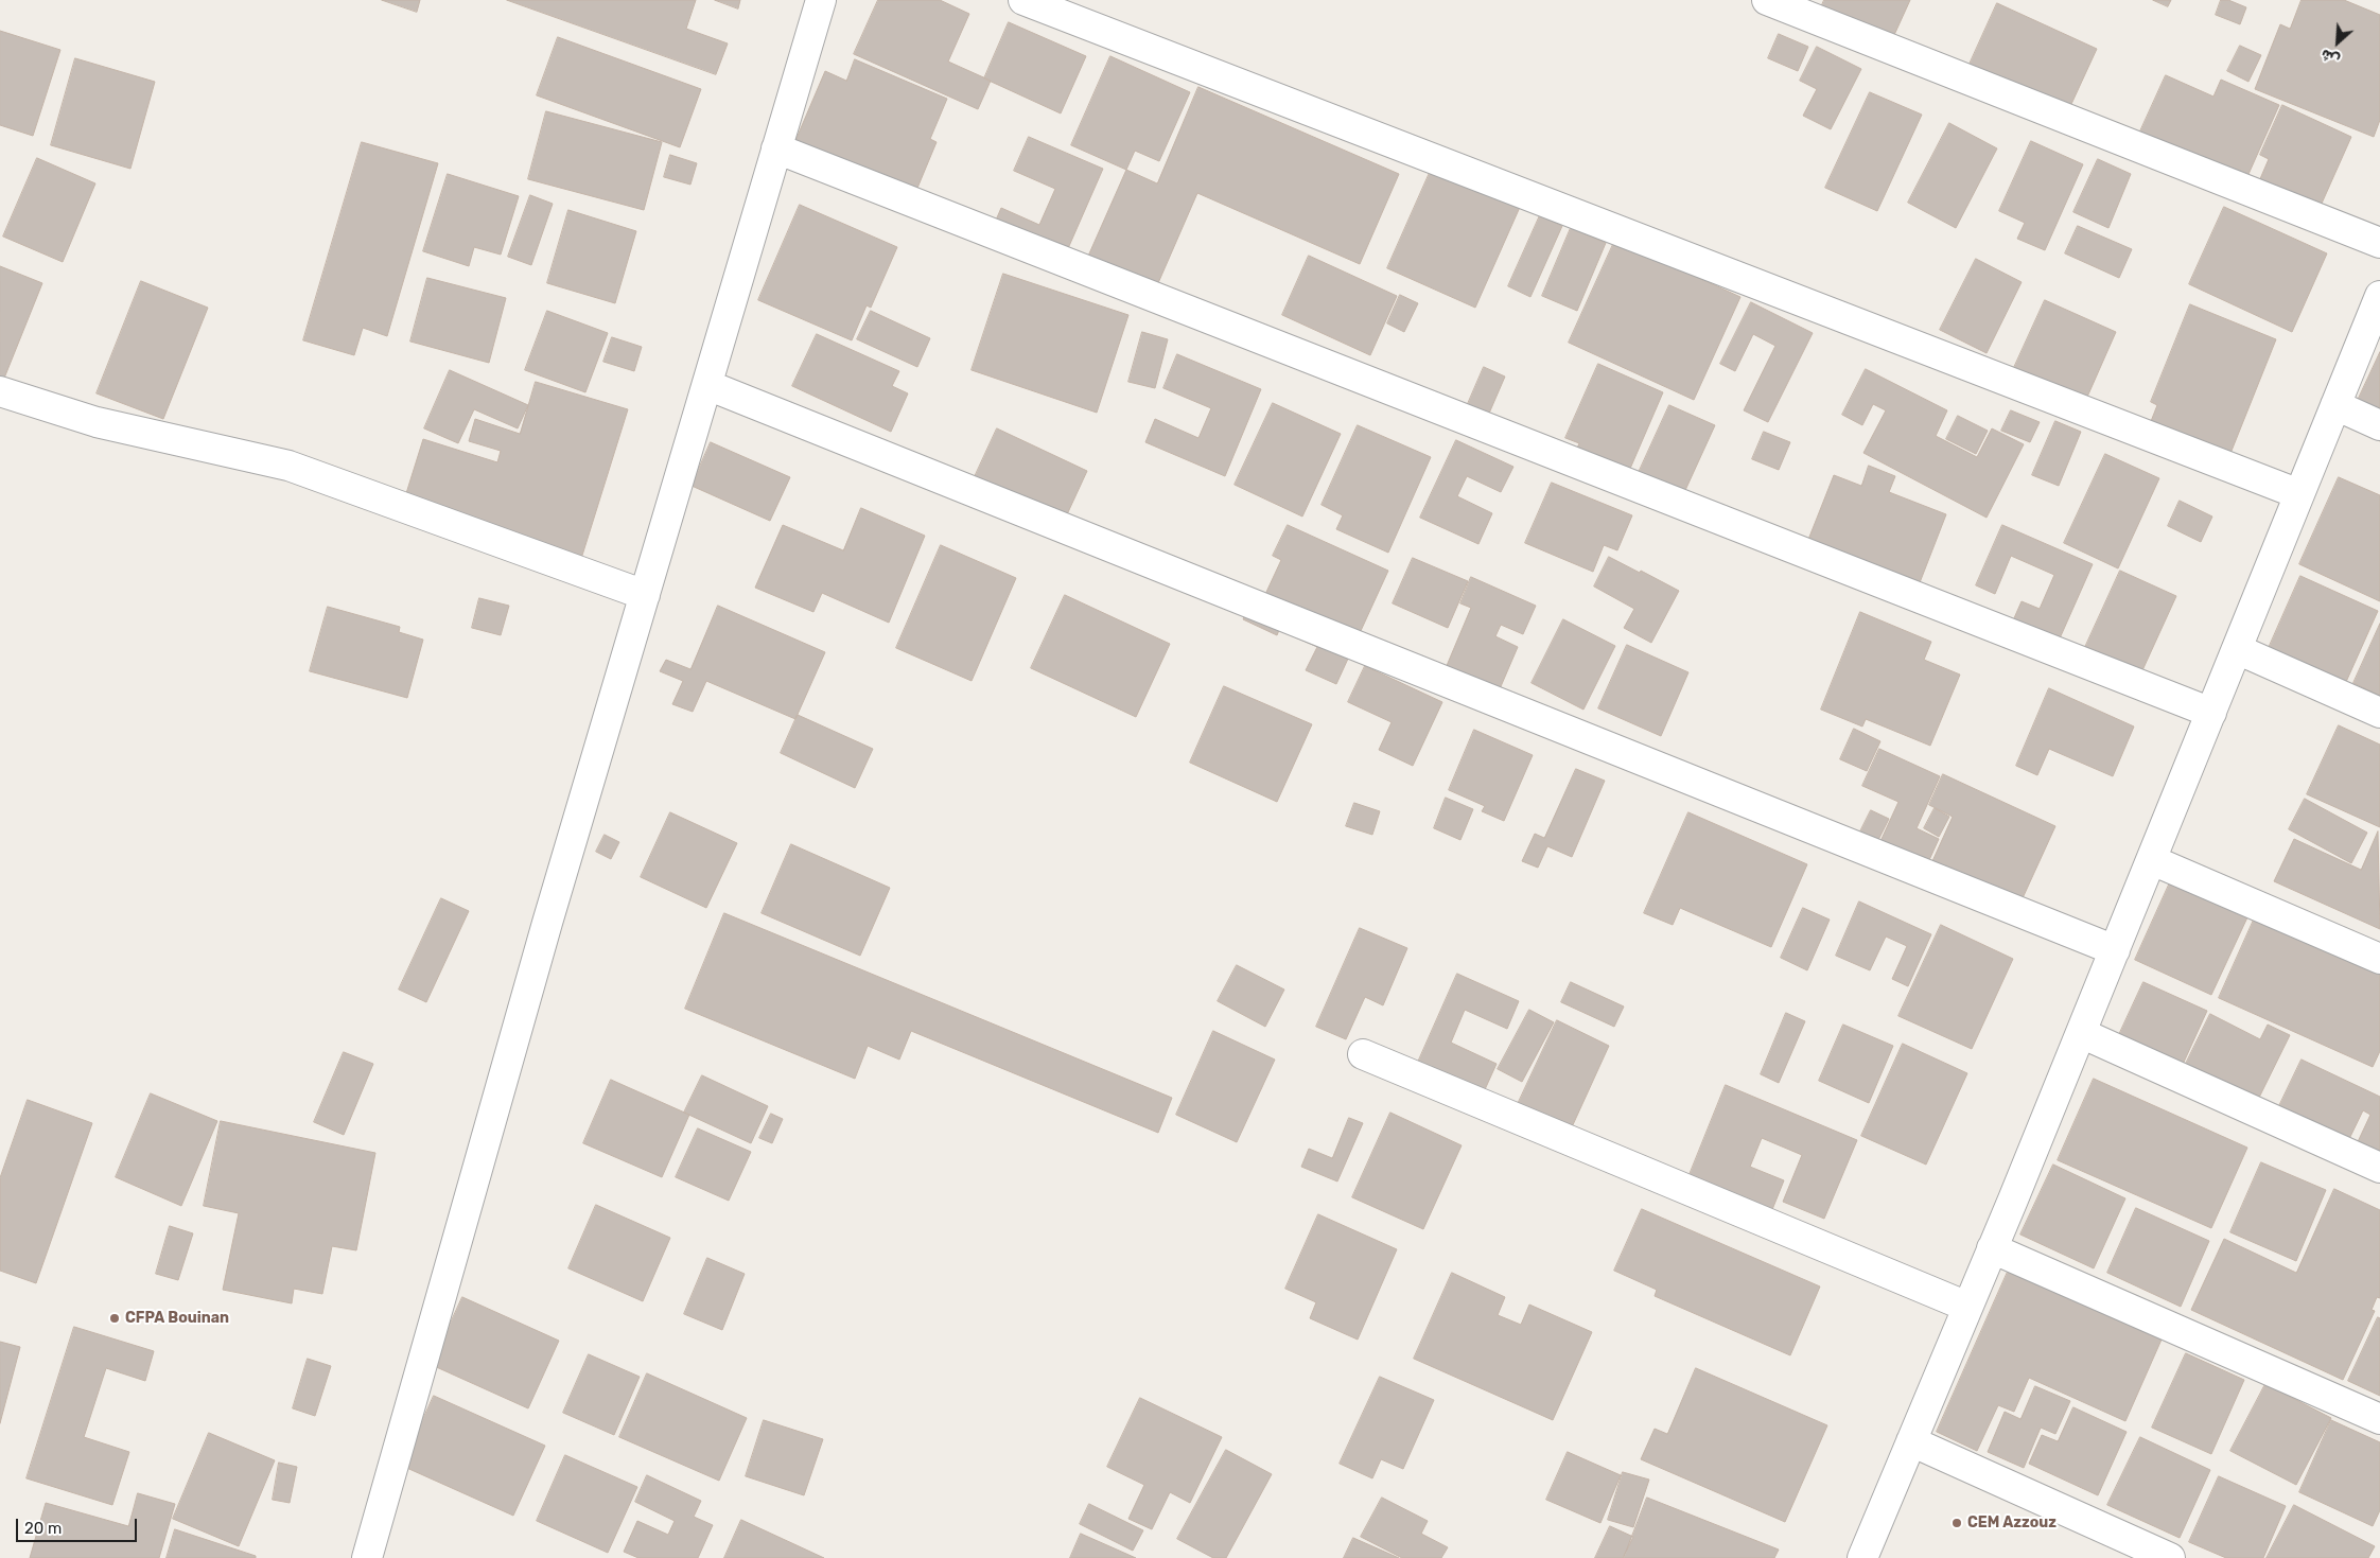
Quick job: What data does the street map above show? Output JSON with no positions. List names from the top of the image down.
{
  "places": ["CFPA Bouinan", "CEM Azzouz"],
  "scale_bar": "20 m",
  "north": "bottom left"
}
